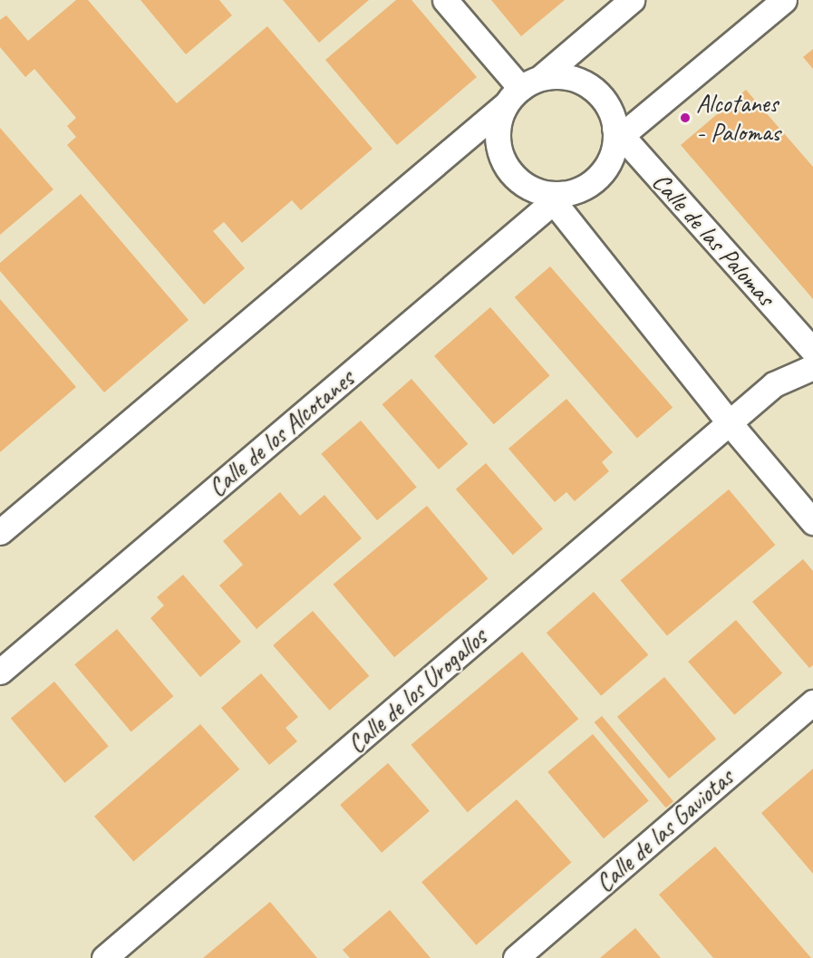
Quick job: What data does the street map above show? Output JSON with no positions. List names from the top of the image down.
{
  "streets": {
    "street": [
      "Calle de las Palomas",
      "Calle de los Alcotanes",
      "Calle de los Urogallos",
      "Calle de las Gaviotas"
    ]
  },
  "crossings": [
    ["Calle de las Palomas", "Calle de los Alcotanes"]
  ],
  "places": ["Alcotanes - Palomas"]
}
